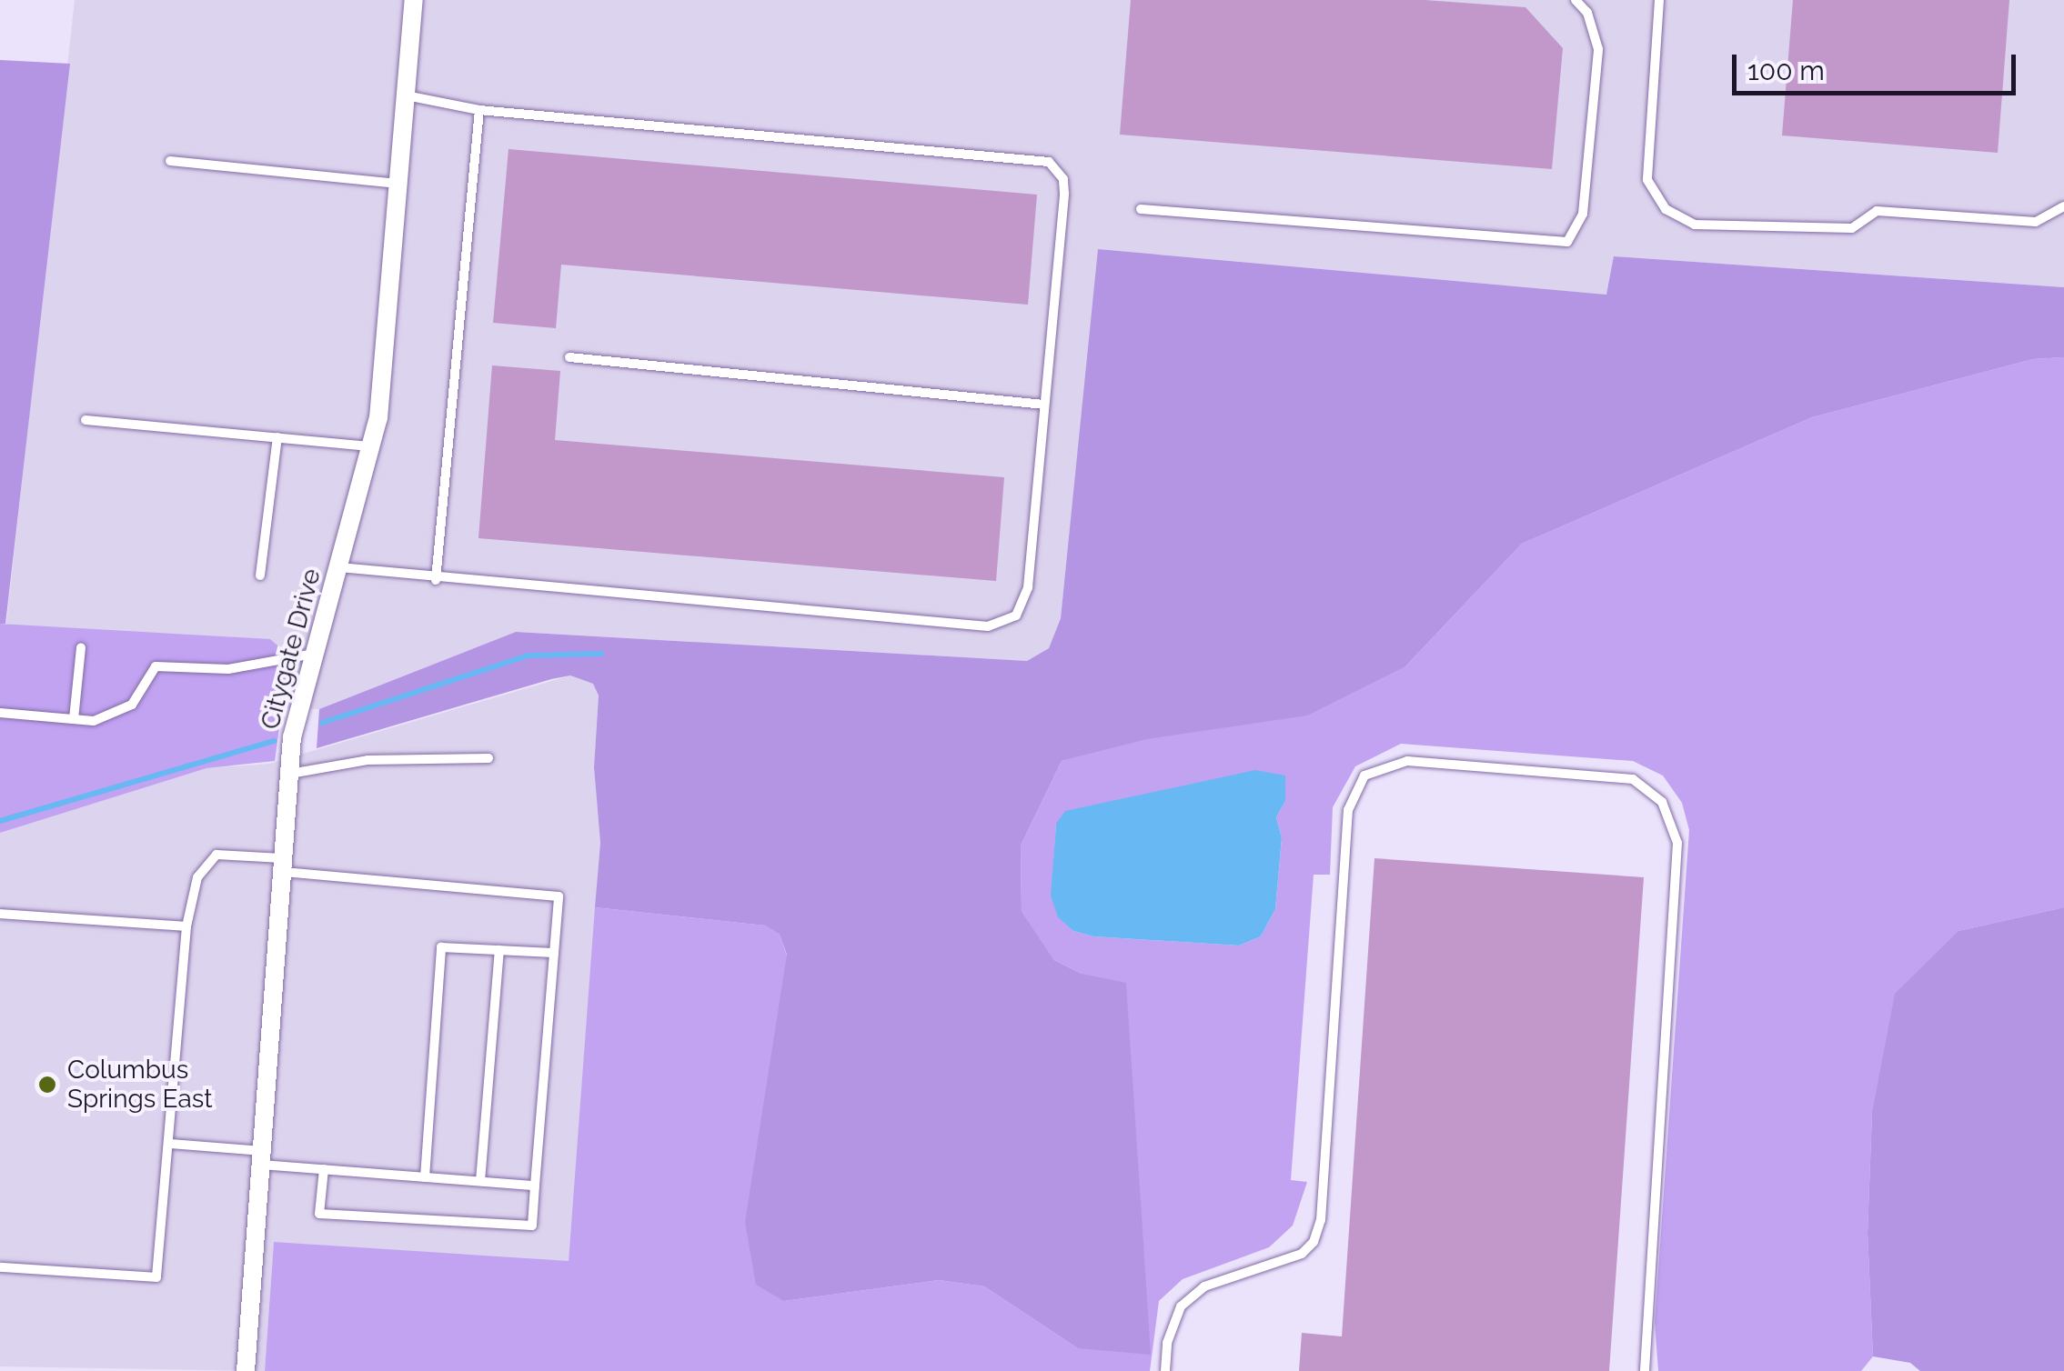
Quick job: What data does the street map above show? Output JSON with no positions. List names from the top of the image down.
{
  "streets": {
    "street": ["Citygate Drive"]
  },
  "places": ["Columbus Springs East"],
  "scale_bar": "100 m"
}
